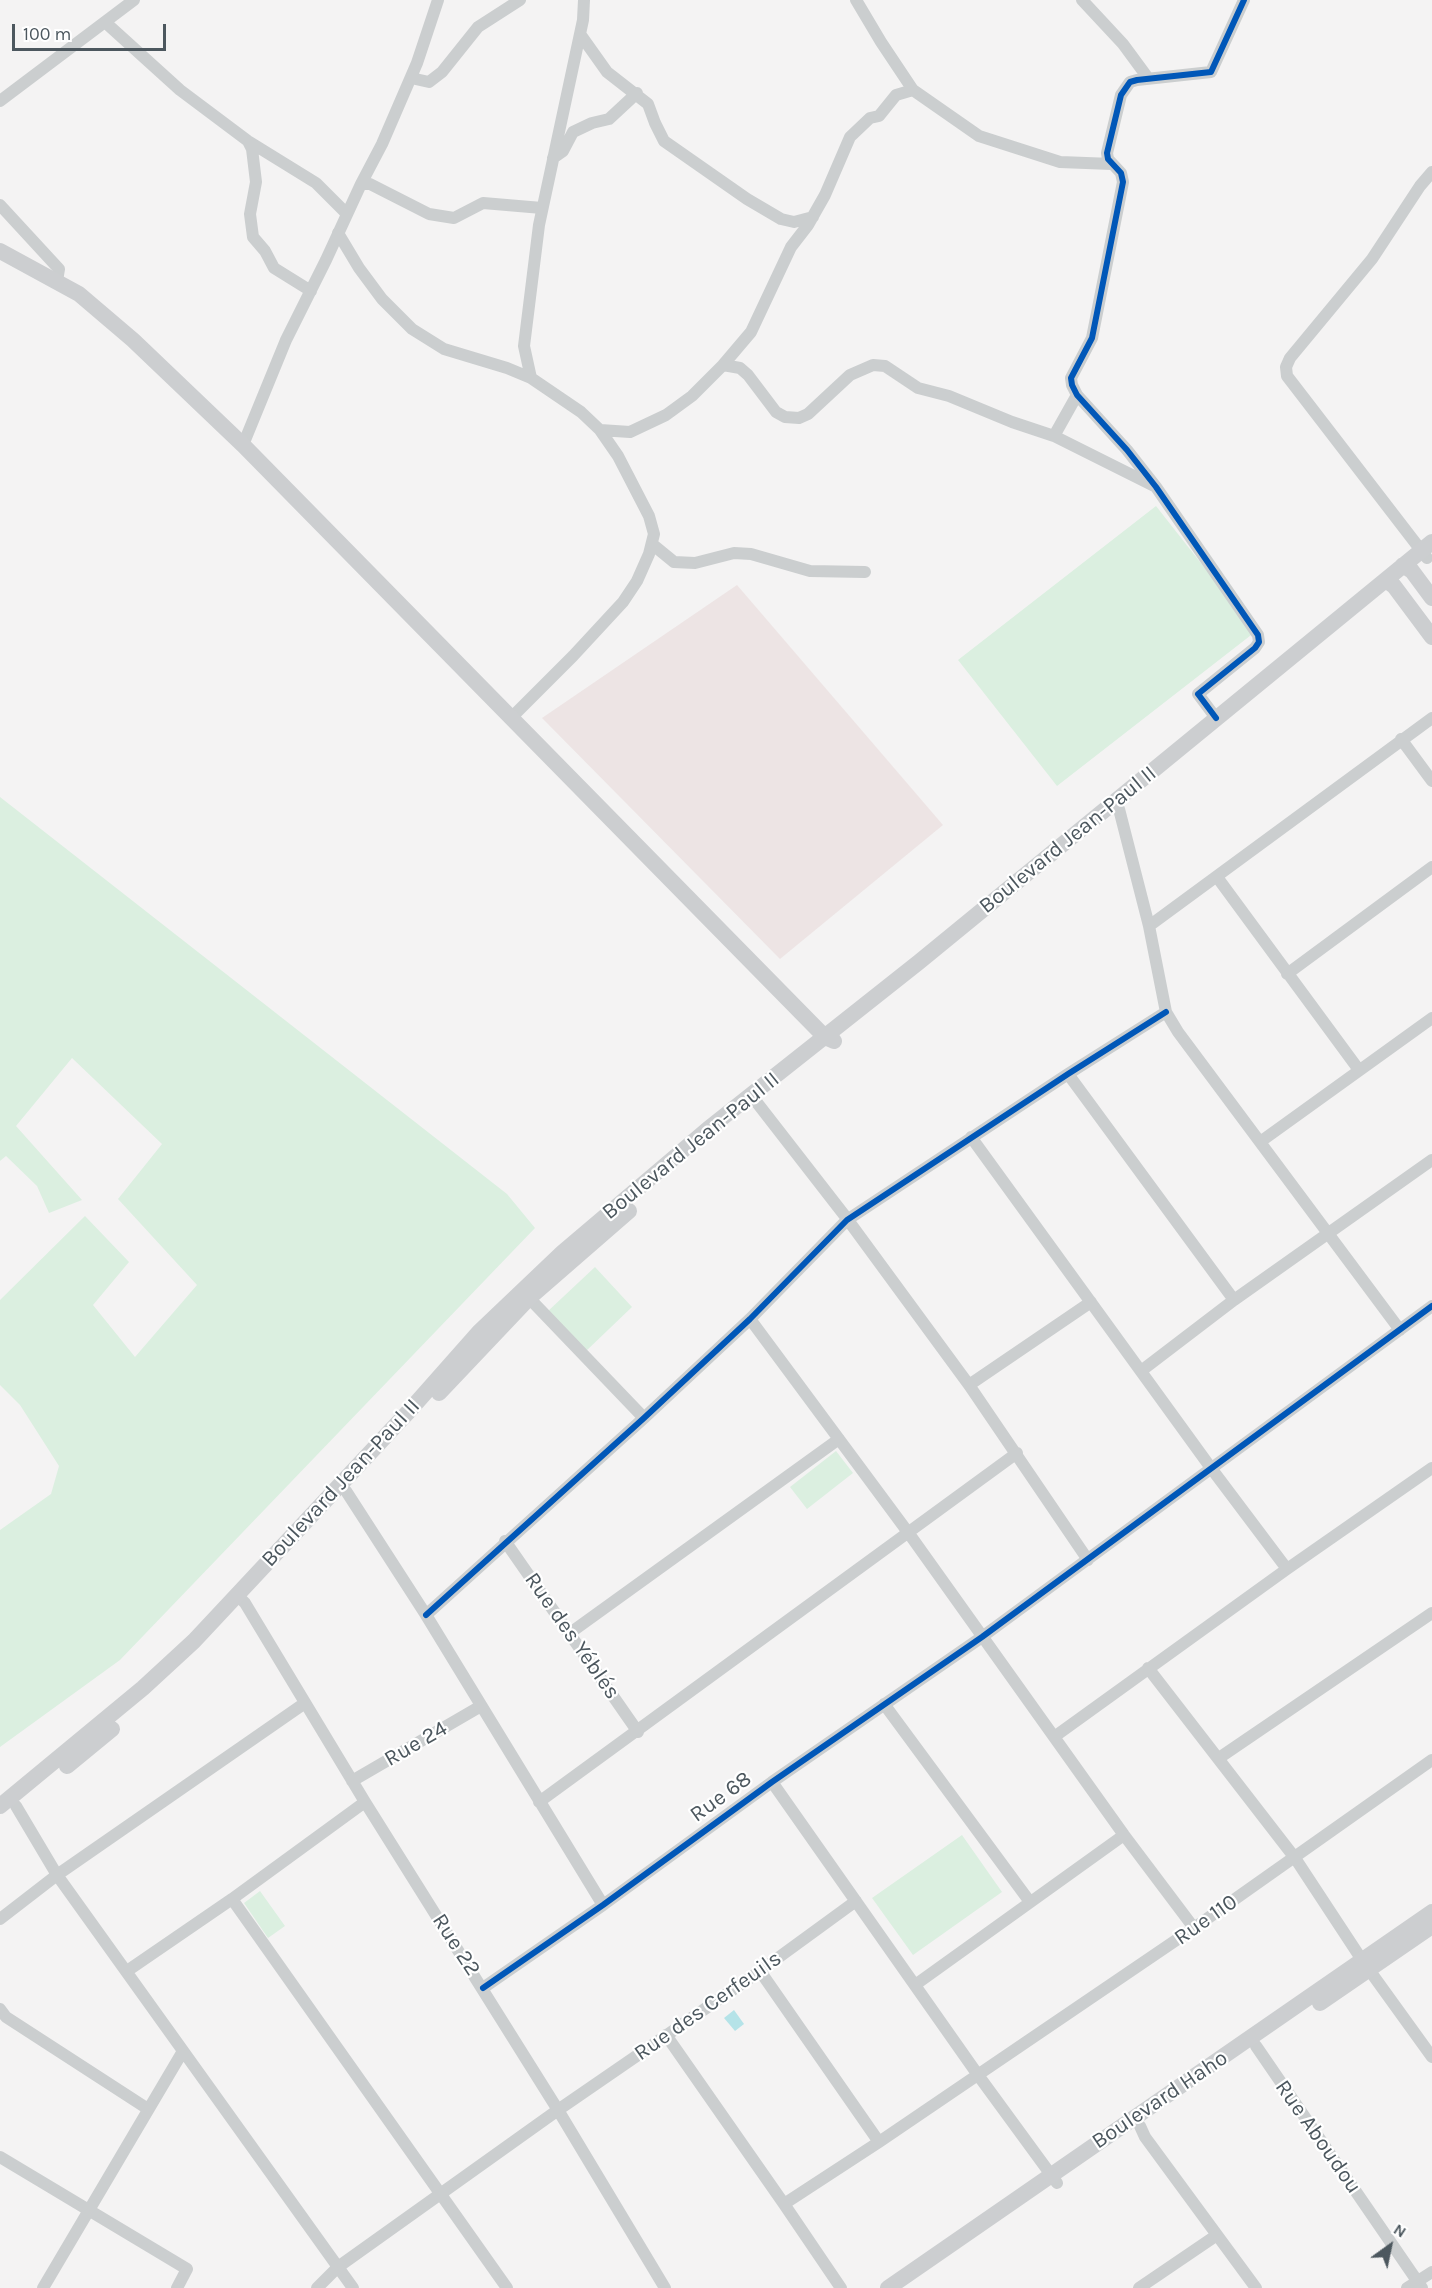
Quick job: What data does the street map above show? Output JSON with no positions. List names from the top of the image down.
{
  "streets": {
    "main road": ["Boulevard Jean-Paul II", "Boulevard Haho"],
    "street": [
      "Rue des Yéblés",
      "Rue 24",
      "Rue 68",
      "Rue 110",
      "Rue 22",
      "Rue des Cerfeuils",
      "Rue Aboudou"
    ]
  },
  "crossings": [
    ["Boulevard Jean-Paul II", "Rue 22"],
    ["Rue 24", "Rue 22"],
    ["Rue 68", "Rue 22"],
    ["Rue 22", "Rue des Cerfeuils"],
    ["Boulevard Haho", "Rue Aboudou"]
  ],
  "scale_bar": "100 m",
  "north": "top right"
}
